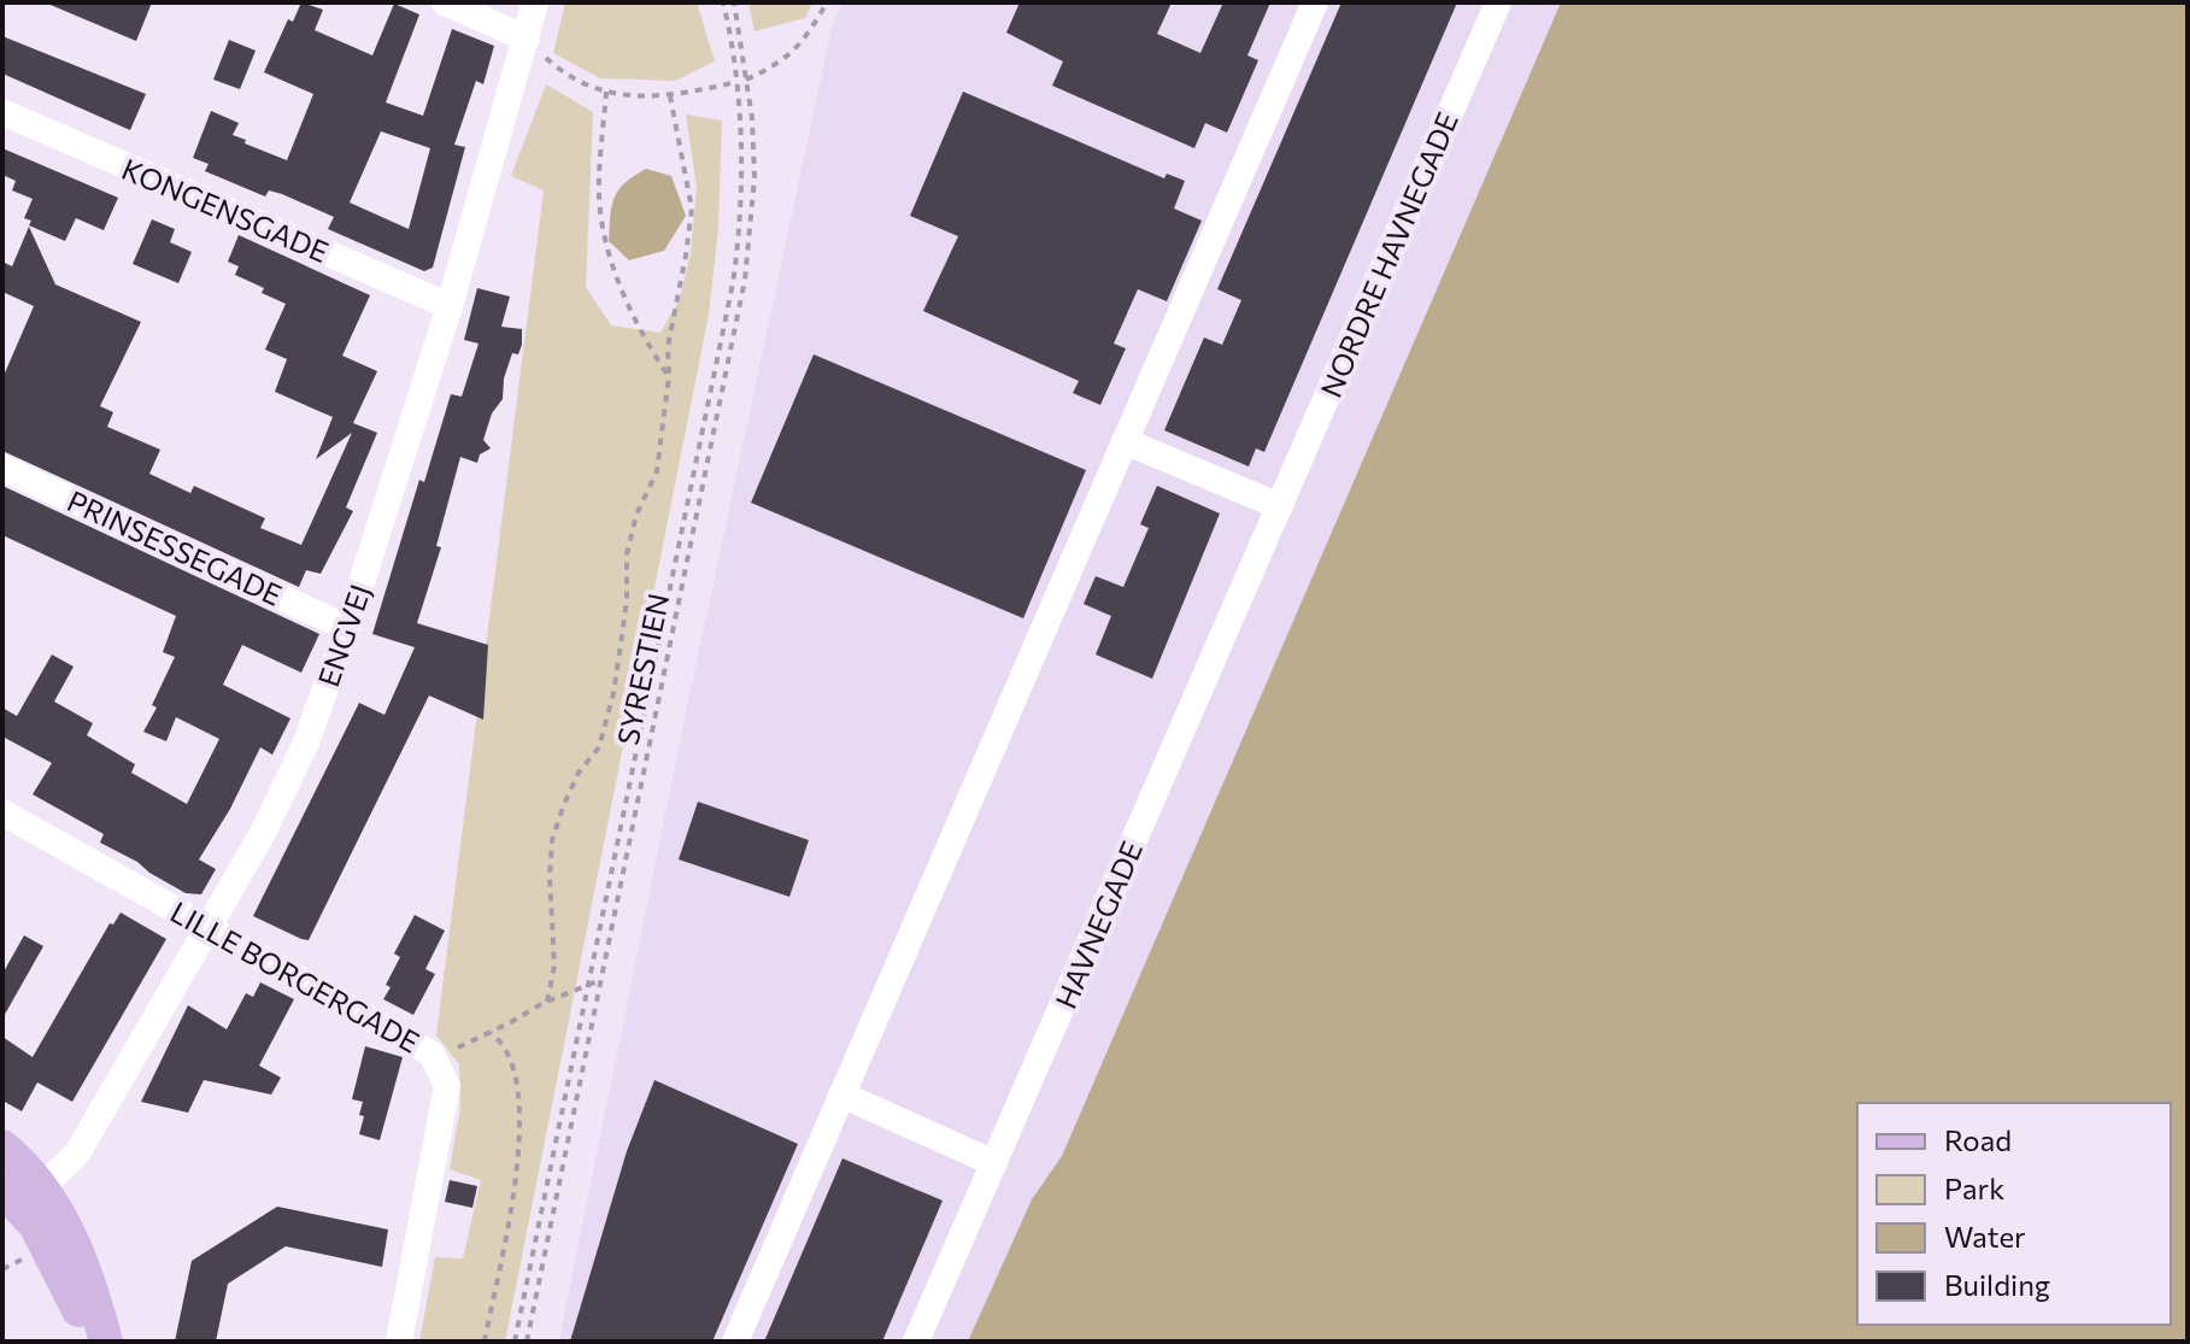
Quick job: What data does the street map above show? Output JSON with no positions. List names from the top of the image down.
{
  "streets": {
    "street": [
      "KONGENSGADE",
      "NORDRE HAVNEGADE",
      "PRINSESSEGADE",
      "ENGVEJ",
      "HAVNEGADE",
      "LILLE BORGERGADE"
    ],
    "path": ["SYRESTIEN"]
  },
  "crossings": [
    ["KONGENSGADE", "ENGVEJ"],
    ["NORDRE HAVNEGADE", "HAVNEGADE"],
    ["PRINSESSEGADE", "ENGVEJ"],
    ["ENGVEJ", "LILLE BORGERGADE"]
  ],
  "legend": [
    "Road",
    "Park",
    "Water",
    "Building"
  ]
}
